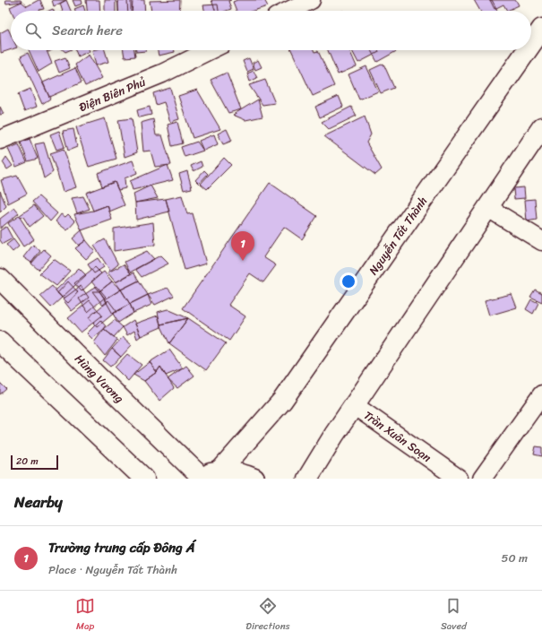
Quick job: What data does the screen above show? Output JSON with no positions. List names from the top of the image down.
{
  "streets": {
    "main road": ["Nguyễn Tất Thành", "Hùng Vương"],
    "street": ["Điện Biên Phủ", "Trần Xuân Soạn"]
  },
  "scale_bar": "20 m",
  "page": {
    "search": "Search here",
    "pins": "1",
    "scale": "20 m",
    "heading": "Nearby",
    "list": [
      {
        "mark": "1",
        "name": "Trường trung cấp Đông Á",
        "note": "Place · Nguyễn Tất Thành",
        "value": "50 m"
      }
    ],
    "nav": ["Map", "Directions", "Saved"]
  }
}
